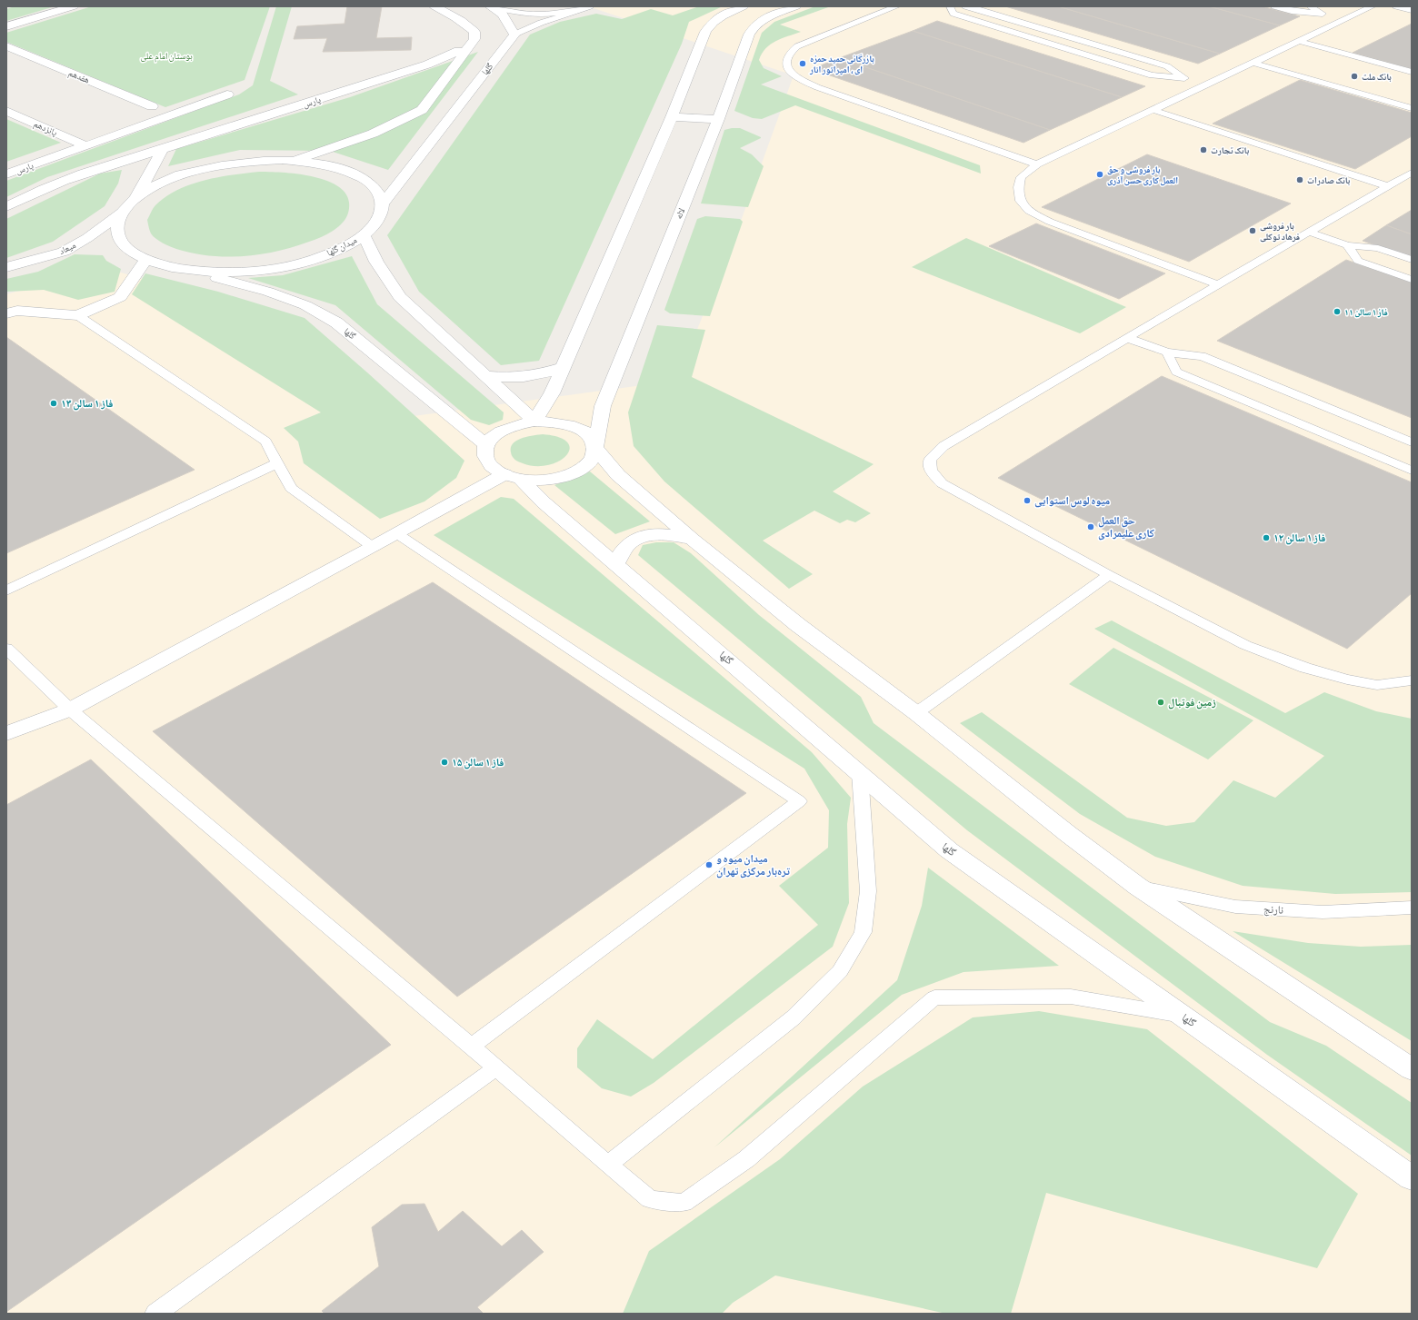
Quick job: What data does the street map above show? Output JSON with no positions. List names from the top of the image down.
{
  "streets": {
    "street": [
      "گلها",
      "هفدهم",
      "پارس",
      "پانزدهم",
      "لاله",
      "میدان گلها",
      "میعاد"
    ],
    "lane": ["نارنج"]
  },
  "crossings": [
    ["گلها", "لاله"],
    ["گلها", "میدان گلها"],
    ["پارس", "پانزدهم"],
    ["میدان گلها", "میعاد"]
  ],
  "parks": ["بوستان امام علی"],
  "places": [
    "بازرگانی حمید حمزه ای ، امپراتور انار",
    "بانک ملت",
    "بانک تجارت",
    "بار فروشی و حق العمل کاری حسن آذری",
    "بانک صادرات",
    "بار فروشی فرهاد توکلی",
    "فاز ۱ سالن ۱۱",
    "فاز ۱ سالن ۱۳",
    "میوه لوس استوایی",
    "حق العمل کاری علیمرادی",
    "فاز ۱ سالن ۱۲",
    "زمین فوتبال",
    "فاز ۱ سالن ۱۵",
    "میدان میوه و تره‌بار مرکزی تهران"
  ]
}
